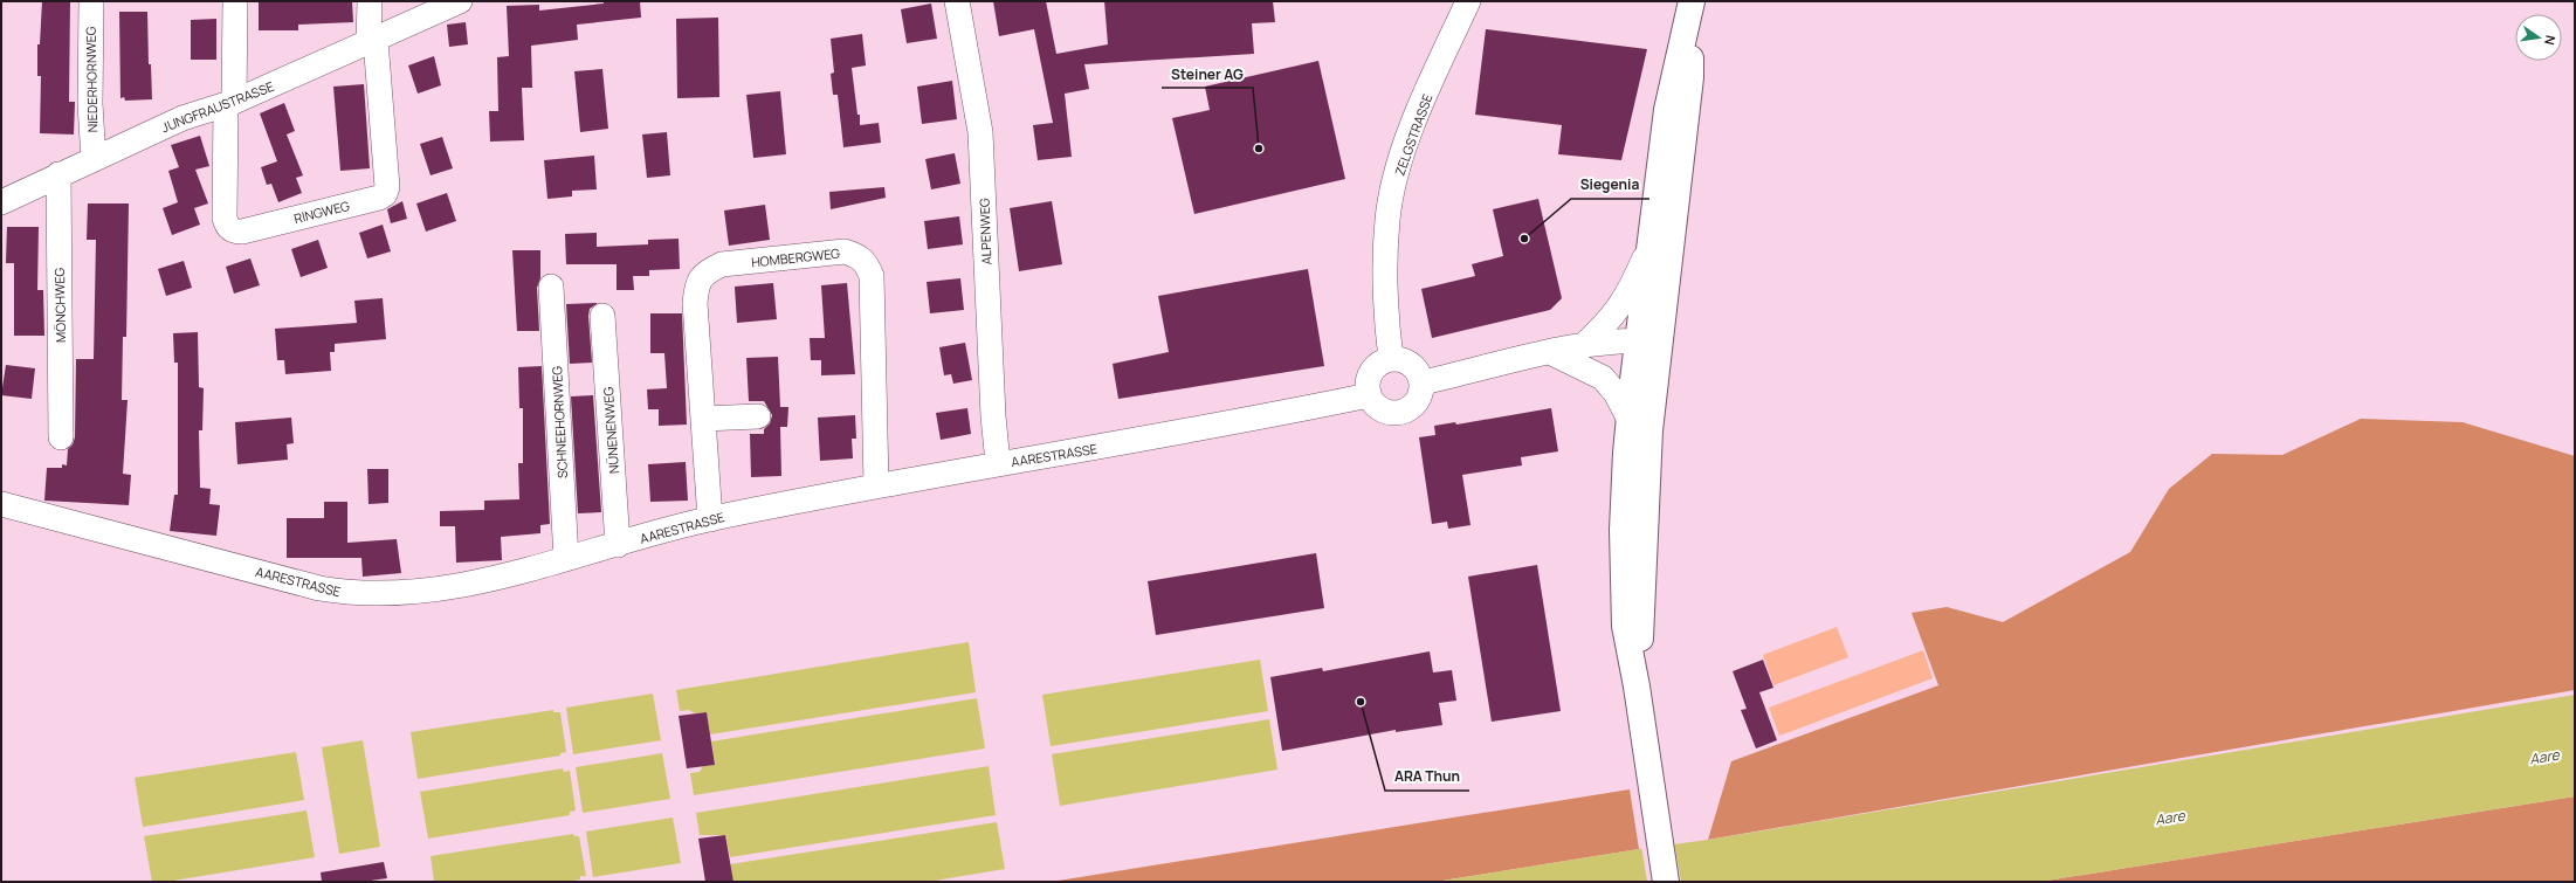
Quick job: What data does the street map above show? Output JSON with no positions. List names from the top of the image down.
{
  "streets": {
    "street": [
      "NIEDERHORNWEG",
      "JUNGFRAUSTRASSE",
      "ZELGSTRASSE",
      "RINGWEG",
      "ALPENWEG",
      "HOMBERGWEG",
      "MÖNCHWEG",
      "SCHNEEHORNWEG",
      "NÜNENENWEG",
      "AARESTRASSE"
    ]
  },
  "crossings": [
    ["NIEDERHORNWEG", "JUNGFRAUSTRASSE"],
    ["JUNGFRAUSTRASSE", "RINGWEG"],
    ["JUNGFRAUSTRASSE", "MÖNCHWEG"],
    ["ZELGSTRASSE", "AARESTRASSE"],
    ["ALPENWEG", "AARESTRASSE"],
    ["HOMBERGWEG", "AARESTRASSE"],
    ["SCHNEEHORNWEG", "AARESTRASSE"],
    ["NÜNENENWEG", "AARESTRASSE"]
  ],
  "water": ["Aare"],
  "places": ["Steiner AG", "Siegenia", "ARA Thun"],
  "north": "right"
}
